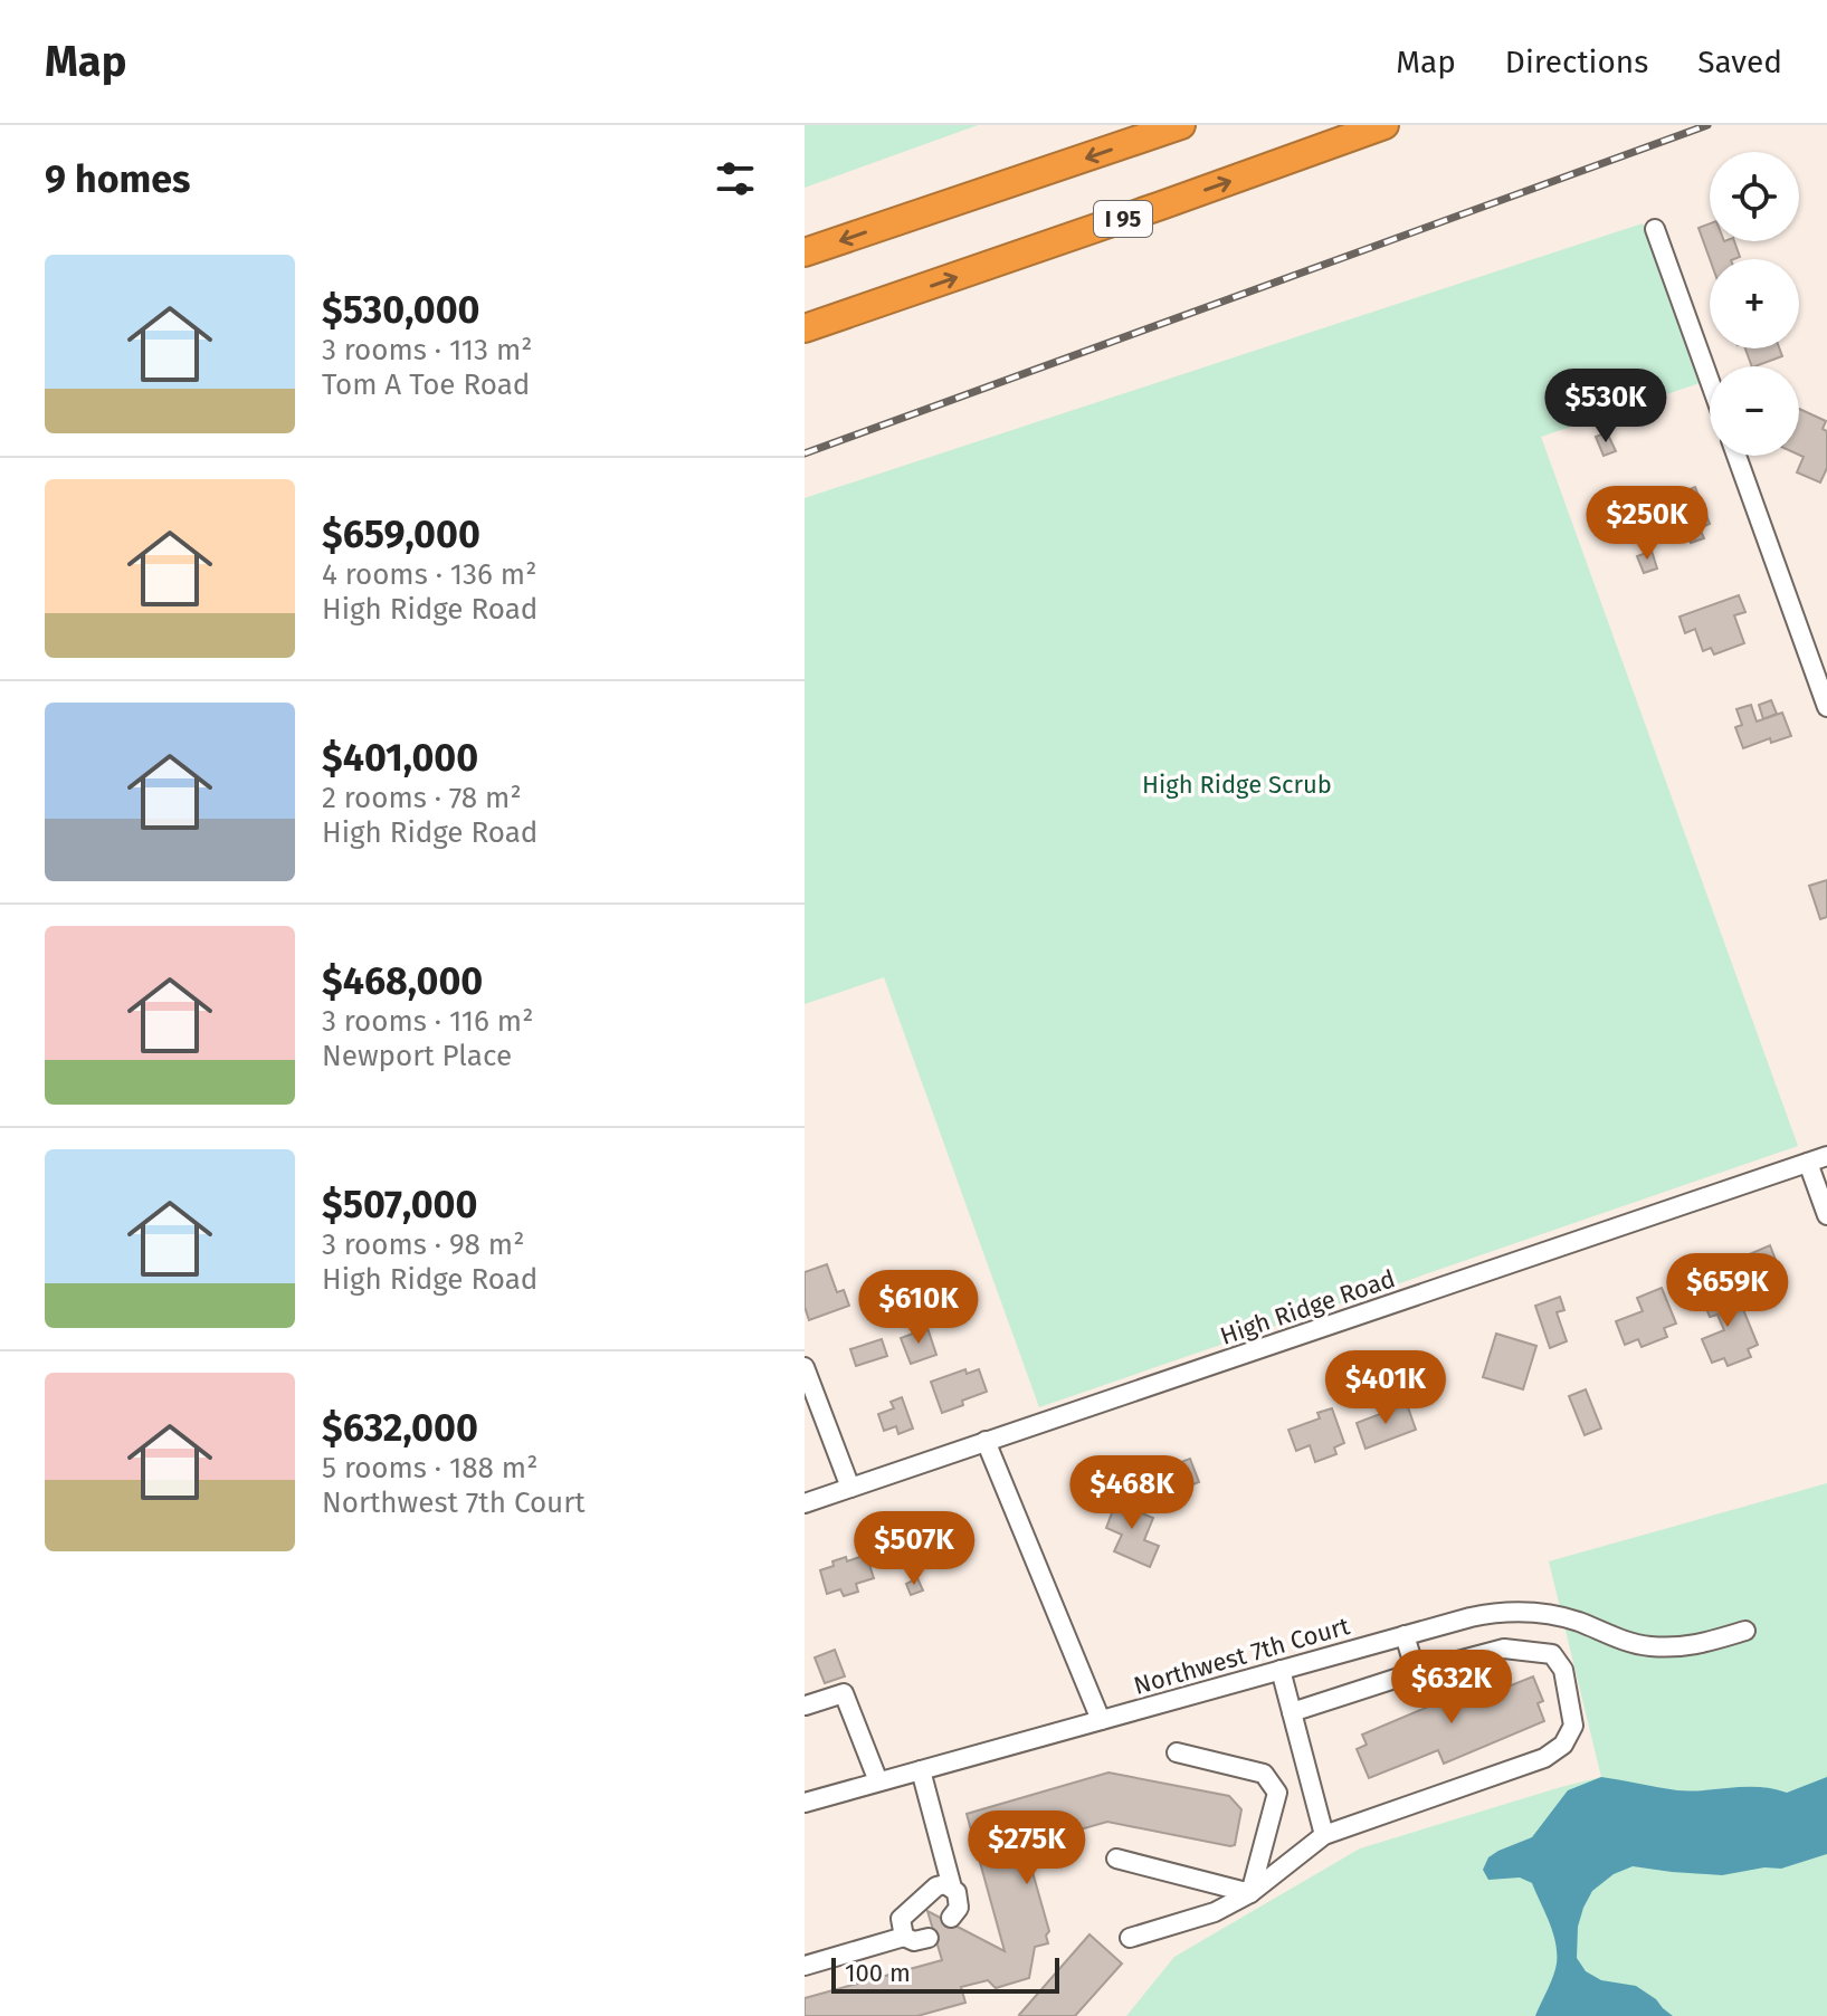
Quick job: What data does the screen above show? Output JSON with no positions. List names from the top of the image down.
{
  "streets": {
    "highway": ["I 95"],
    "street": ["High Ridge Road", "Northwest 7th Court"]
  },
  "parks": ["High Ridge Scrub"],
  "scale_bar": "100 m",
  "page": {
    "header": "Map",
    "nav": ["Map", "Directions", "Saved"],
    "heading": "9 homes",
    "map_buttons": ["+", "−"],
    "list": [
      {
        "name": "$530,000",
        "note": "3 rooms · 113 m² · Tom A Toe Road"
      },
      {
        "name": "$659,000",
        "note": "4 rooms · 136 m² · High Ridge Road"
      },
      {
        "name": "$401,000",
        "note": "2 rooms · 78 m² · High Ridge Road"
      },
      {
        "name": "$468,000",
        "note": "3 rooms · 116 m² · Newport Place"
      },
      {
        "name": "$507,000",
        "note": "3 rooms · 98 m² · High Ridge Road"
      },
      {
        "name": "$632,000",
        "note": "5 rooms · 188 m² · Northwest 7th Court"
      }
    ],
    "price": [
      "$530K",
      "$250K",
      "$659K",
      "$610K",
      "$401K",
      "$468K",
      "$507K",
      "$632K",
      "$275K"
    ],
    "scale": "100 m"
  }
}
